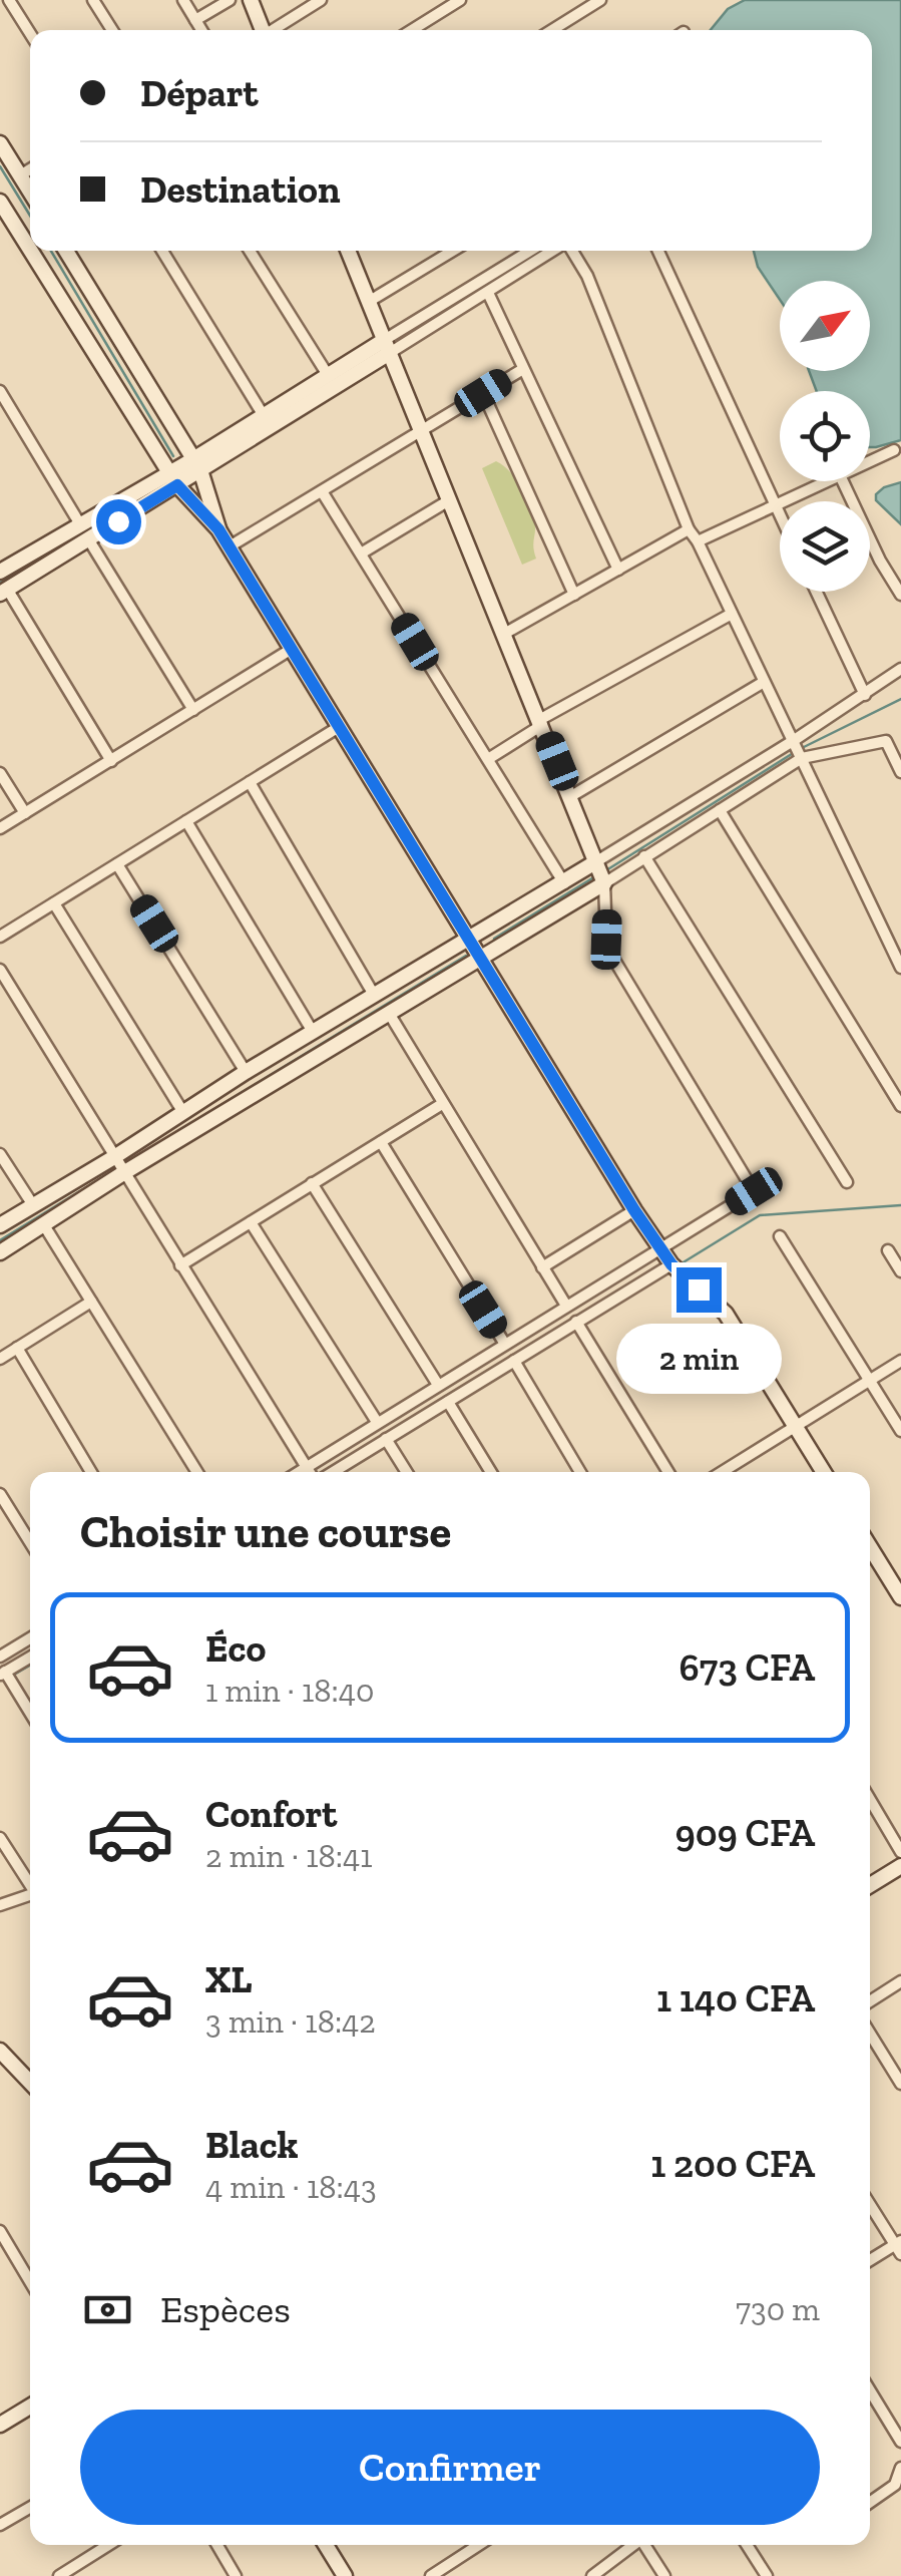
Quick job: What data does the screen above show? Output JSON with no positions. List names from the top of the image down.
{
  "north": "top right",
  "page": {
    "banner": ["Départ", "Destination"],
    "bubble": "2 min",
    "heading": "Choisir une course",
    "list": [
      {
        "name": "Éco",
        "note": "1 min · 18:40",
        "value": "673 CFA"
      },
      {
        "name": "Confort",
        "note": "2 min · 18:41",
        "value": "909 CFA"
      },
      {
        "name": "XL",
        "note": "3 min · 18:42",
        "value": "1 140 CFA"
      },
      {
        "name": "Black",
        "note": "4 min · 18:43",
        "value": "1 200 CFA"
      }
    ],
    "pay": ["Espèces", "730 m"],
    "buttons": "Confirmer"
  }
}
